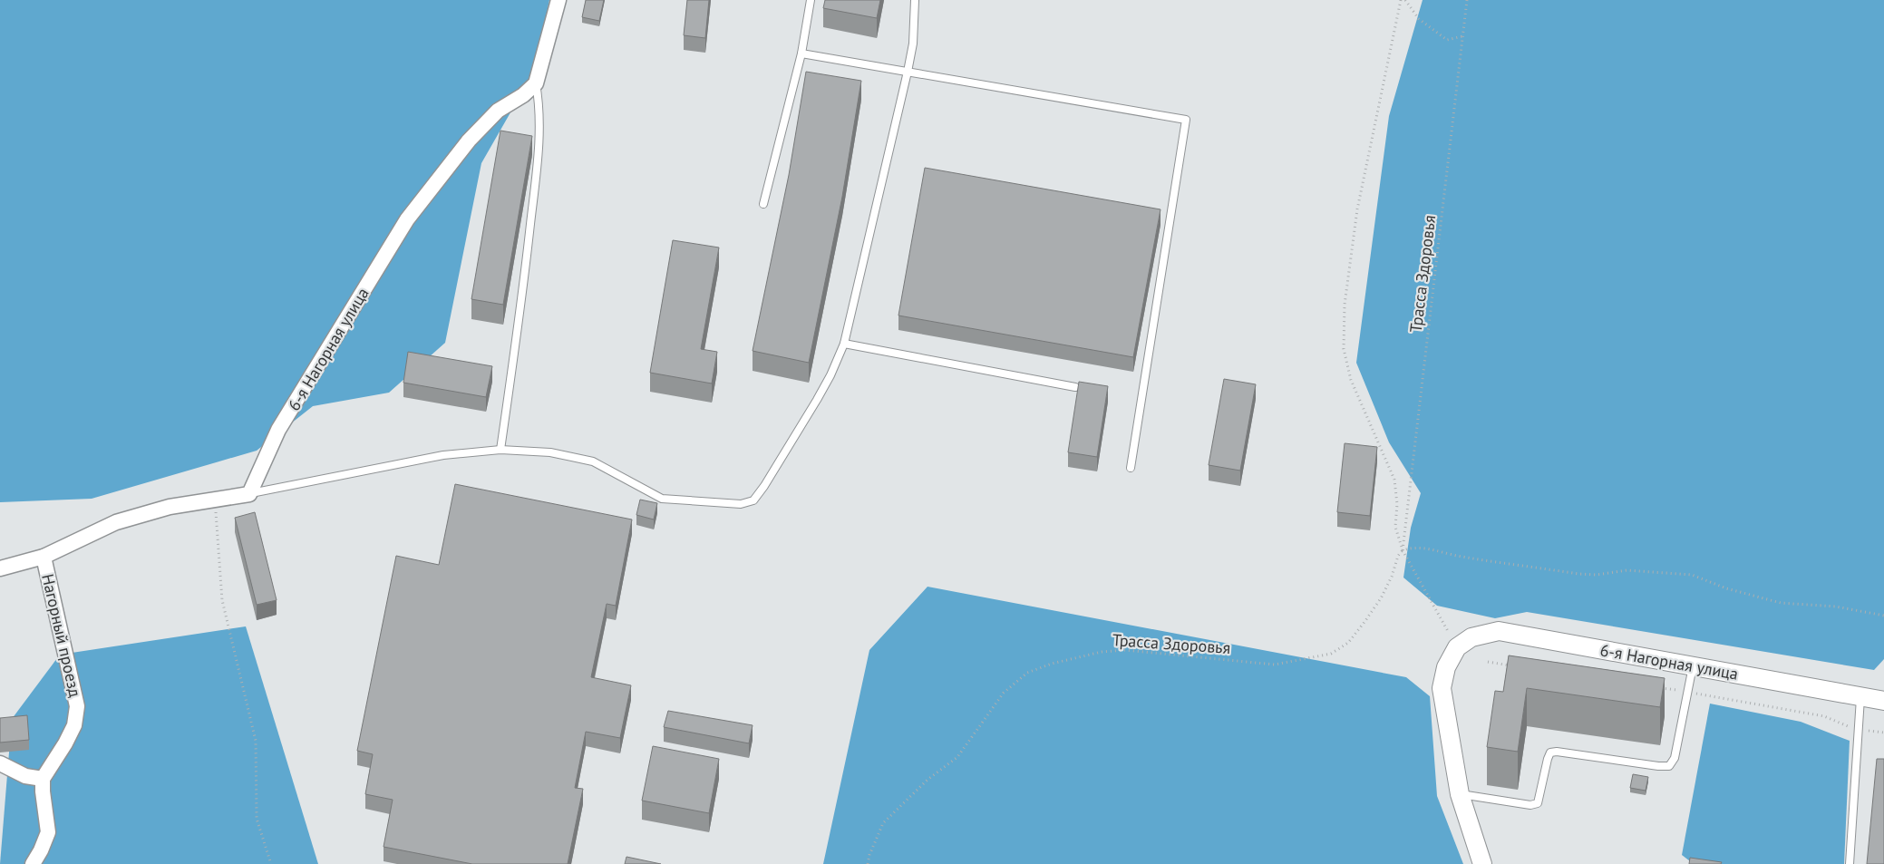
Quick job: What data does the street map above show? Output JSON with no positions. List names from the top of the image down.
{
  "streets": {
    "street": ["6-я Нагорная улица", "Нагорный проезд"],
    "path": ["Трасса Здоровья"]
  }
}
